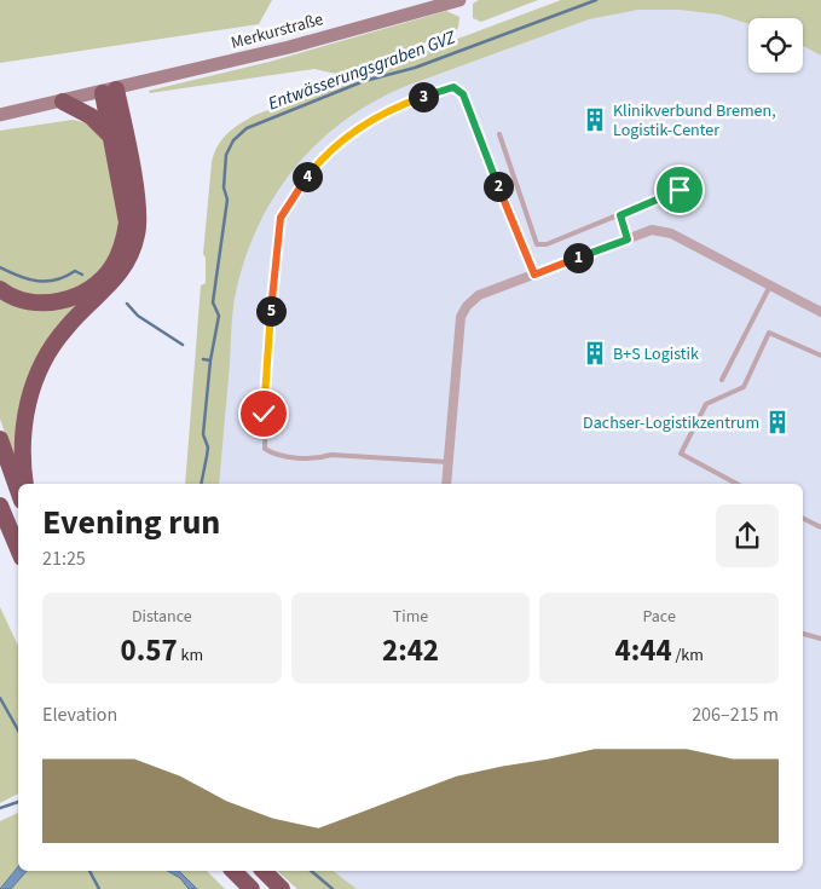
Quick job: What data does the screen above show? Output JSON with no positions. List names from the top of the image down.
{
  "streets": {
    "street": ["Merkurstraße"]
  },
  "water": ["Entwässerungsgraben GVZ"],
  "places": {
    "building": ["Klinikverbund Bremen, Logistik-Center", "B+S Logistik", "Dachser-Logistikzentrum"]
  },
  "page": {
    "pins": [
      "3",
      "4",
      "2",
      "1",
      "5"
    ],
    "heading": ["Evening run", "21:25"],
    "stats": [
      ["Distance", "0.57 km"],
      ["Time", "2:42"],
      ["Pace", "4:44 /km"]
    ],
    "chart": ["Elevation", "206–215 m"]
  }
}
